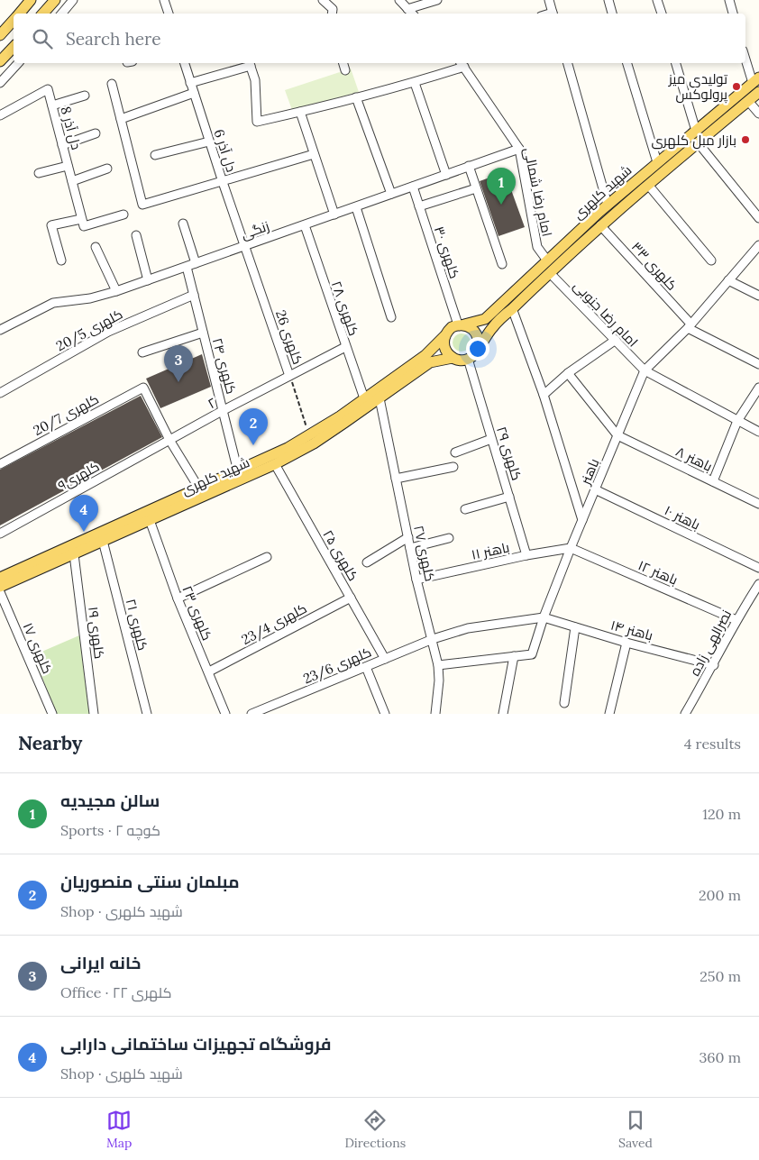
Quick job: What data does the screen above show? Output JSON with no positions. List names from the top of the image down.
{
  "streets": {
    "main road": ["شهید کلهری"],
    "street": [
      "دل آذر 8",
      "دل آذر 6",
      "امام رضا شمالی",
      "زنگی",
      "کلهری ۳۰",
      "کلهری ۳۳",
      "کلهری ۲۸",
      "امام رضا جنوبی",
      "کلهری 20/5",
      "کلهری 26",
      "کلهری ۲۴",
      "۲",
      "کلهری 20/7",
      "کلهری ۲۹",
      "باهنر ۸",
      "باهنر",
      "کلهری۹",
      "باهنر ۱۰",
      "باهنر ۱۱",
      "کلهری ۲۷",
      "کلهری ۲۵",
      "باهنر ۱۲",
      "کلهری ۲۳",
      "کلهری 23/4",
      "کلهری ۲۱",
      "باهنر ۱۴",
      "کلهری ۱۹",
      "نصرالهی زاده",
      "کلهری ۱۷",
      "کلهری 23/6"
    ]
  },
  "crossings": [
    ["دل آذر 6", "زنگی"],
    ["دل آذر 6", "کلهری 26"],
    ["امام رضا شمالی", "شهید کلهری"],
    ["امام رضا شمالی", "زنگی"],
    ["شهید کلهری", "کلهری ۳۰"],
    ["شهید کلهری", "کلهری ۳۳"],
    ["شهید کلهری", "کلهری ۲۸"],
    ["شهید کلهری", "امام رضا جنوبی"],
    ["شهید کلهری", "کلهری 26"],
    ["شهید کلهری", "کلهری ۲۴"],
    ["شهید کلهری", "کلهری ۲۹"],
    ["شهید کلهری", "کلهری ۲۷"],
    ["شهید کلهری", "کلهری ۲۵"],
    ["شهید کلهری", "کلهری ۲۳"],
    ["شهید کلهری", "کلهری ۲۱"],
    ["شهید کلهری", "کلهری ۱۹"],
    ["زنگی", "کلهری ۳۰"],
    ["زنگی", "کلهری ۲۸"],
    ["زنگی", "کلهری 26"],
    ["زنگی", "کلهری ۲۴"],
    ["کلهری ۳۰", "کلهری ۲۹"],
    ["کلهری ۳۳", "باهنر"],
    ["کلهری ۲۸", "۲"],
    ["امام رضا جنوبی", "باهنر"],
    ["کلهری 20/5", "کلهری ۲۴"],
    ["کلهری 26", "۲"],
    ["کلهری ۲۴", "۲"],
    ["۲", "کلهری 20/7"],
    ["۲", "کلهری۹"],
    ["کلهری 20/7", "کلهری۹"],
    ["کلهری ۲۹", "باهنر ۱۱"],
    ["باهنر ۸", "باهنر"],
    ["باهنر", "باهنر ۱۰"],
    ["باهنر", "باهنر ۱۱"],
    ["باهنر", "کلهری ۲۷"],
    ["باهنر", "باهنر ۱۲"],
    ["باهنر", "باهنر ۱۴"],
    ["باهنر", "کلهری 23/6"],
    ["باهنر ۱۱", "کلهری ۲۷"],
    ["باهنر ۱۱", "باهنر ۱۲"],
    ["کلهری ۲۷", "کلهری 23/6"],
    ["کلهری ۲۵", "کلهری 23/4"],
    ["کلهری ۲۵", "کلهری 23/6"],
    ["باهنر ۱۲", "نصرالهی زاده"],
    ["کلهری ۲۳", "کلهری 23/4"],
    ["باهنر ۱۴", "نصرالهی زاده"],
    ["باهنر ۱۴", "کلهری 23/6"]
  ],
  "places": ["تولیدی میز پرولوکس", "بازار مبل کلهری"],
  "page": {
    "search": "Search here",
    "pins": [
      "1",
      "3",
      "2",
      "4"
    ],
    "heading": ["Nearby", "4 results"],
    "list": [
      {
        "mark": "1",
        "name": "سالن مجیدیه",
        "note": "Sports · ۲ کوچه",
        "value": "120 m"
      },
      {
        "mark": "2",
        "name": "مبلمان سنتی منصوریان",
        "note": "Shop · شهید کلهری",
        "value": "200 m"
      },
      {
        "mark": "3",
        "name": "خانه ایرانی",
        "note": "Office · کلهری ۲۲",
        "value": "250 m"
      },
      {
        "mark": "4",
        "name": "فروشگاه تجهیزات ساختمانی دارابی",
        "note": "Shop · شهید کلهری",
        "value": "360 m"
      }
    ],
    "nav": ["Map", "Directions", "Saved"]
  }
}
